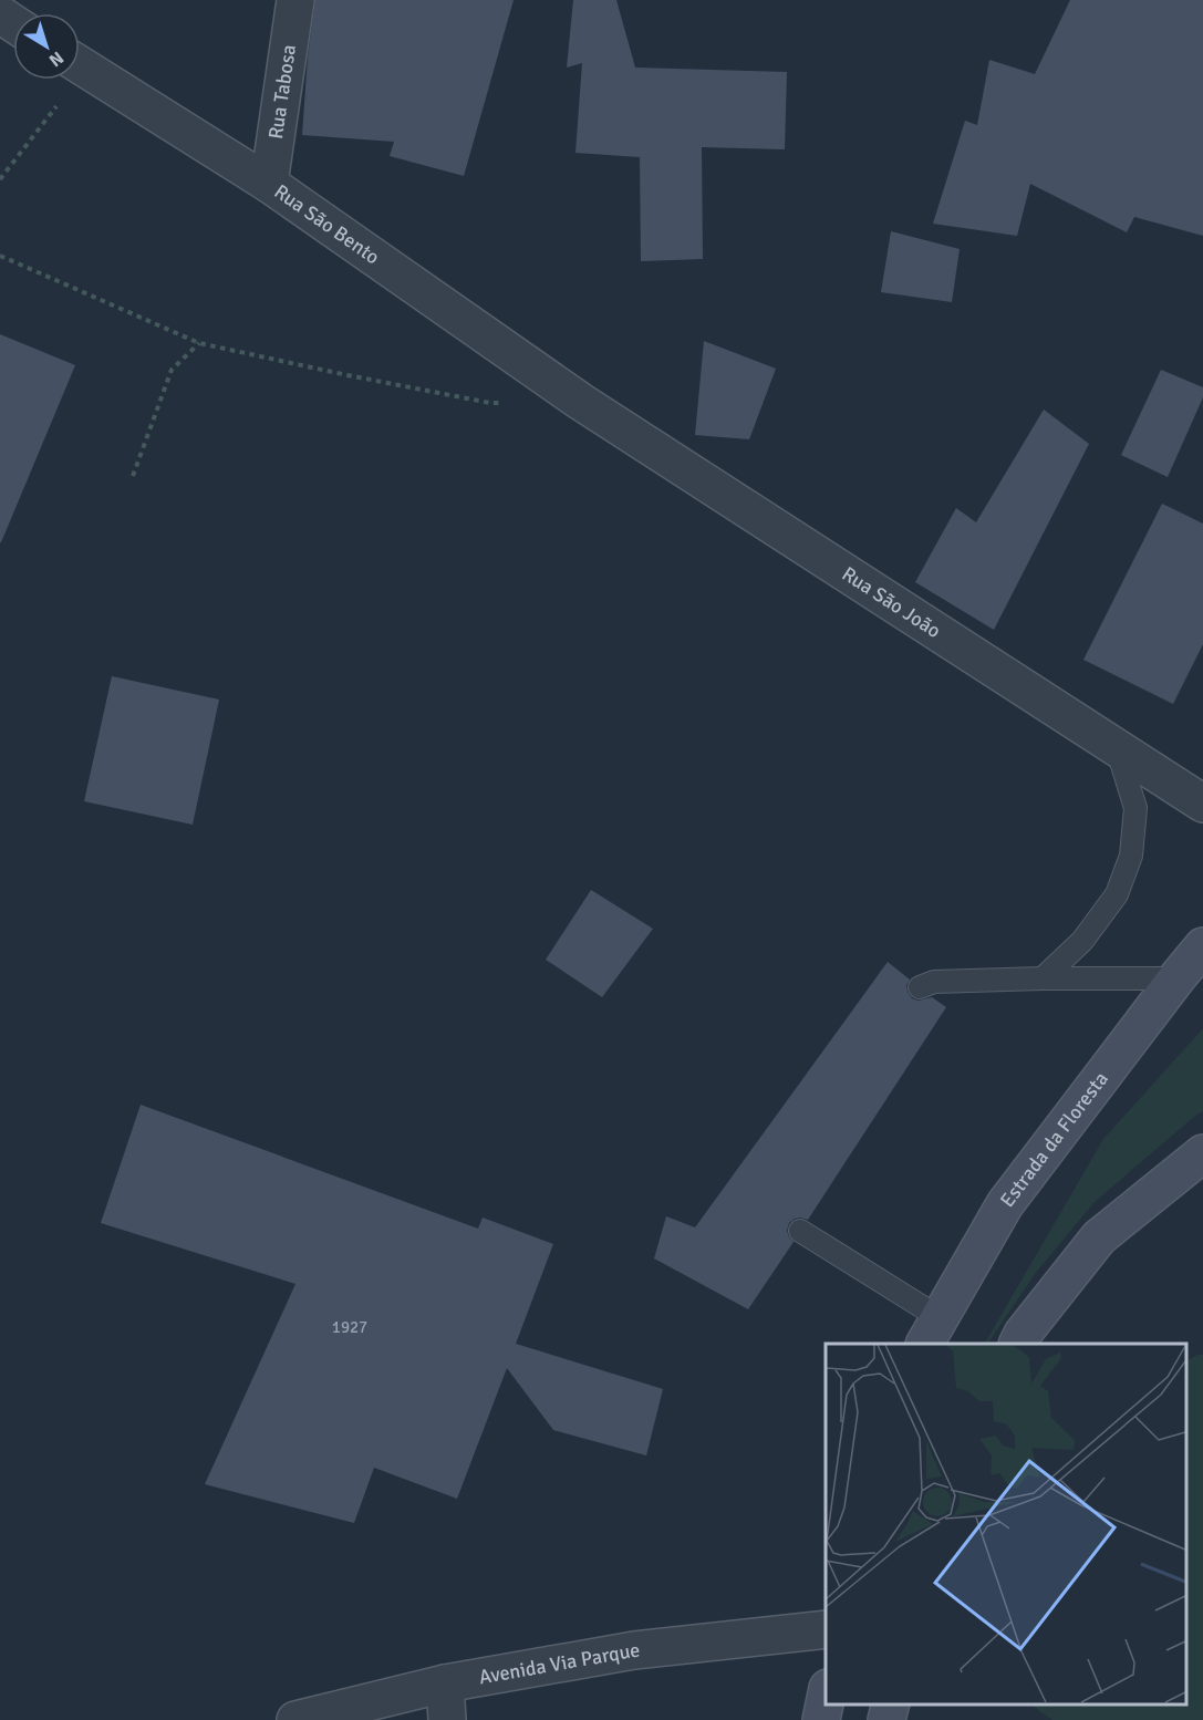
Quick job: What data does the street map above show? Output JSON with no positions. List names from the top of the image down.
{
  "streets": {
    "main road": ["Estrada da Floresta"],
    "street": [
      "Rua Tabosa",
      "Rua São Bento",
      "Rua São João",
      "Avenida Via Parque"
    ]
  },
  "crossings": [
    ["Rua Tabosa", "Rua São Bento"],
    ["Rua São Bento", "Rua São João"]
  ],
  "house_numbers": ["1927"],
  "north": "bottom right"
}
